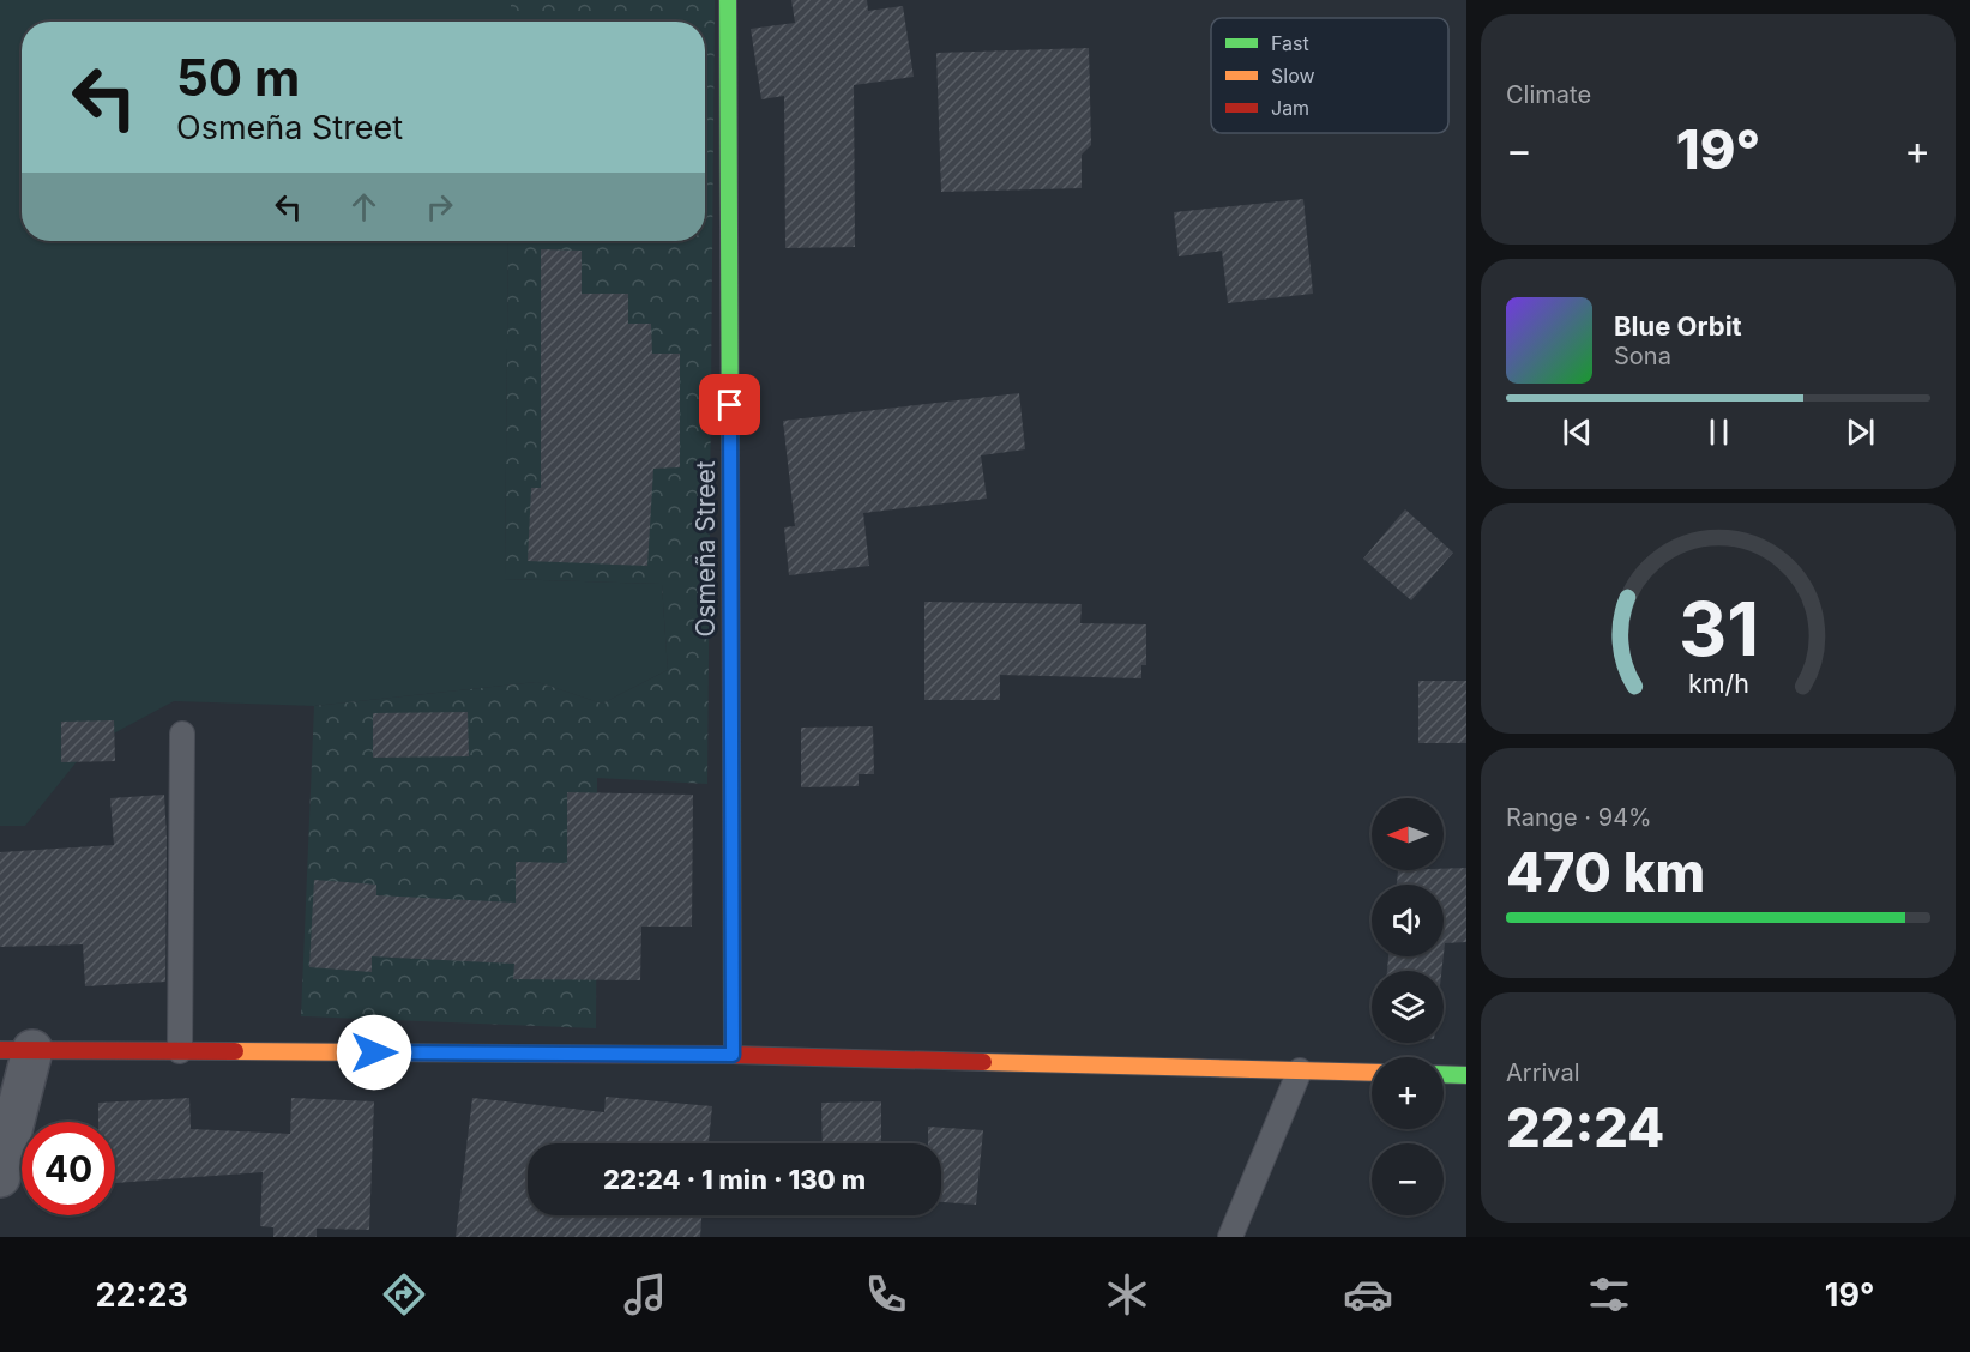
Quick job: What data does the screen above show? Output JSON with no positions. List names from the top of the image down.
{
  "streets": {
    "street": ["Osmeña Street"]
  },
  "legend": ["Fast", "Slow", "Jam"],
  "north": "left",
  "page": {
    "tile": [
      "Climate",
      ["Range · 94%", "470 km"],
      ["Arrival", "22:24"]
    ],
    "turn": ["50 m", "Osmeña Street"],
    "heat": ["−", "19°", "+"],
    "song": ["Blue Orbit", "Sona"],
    "map_buttons": ["+", "−"],
    "limit": "40",
    "trip": "22:24 · 1 min · 130 m",
    "tabs": ["22:23", "19°"],
    "gauge": ["31", "km/h"]
  }
}
